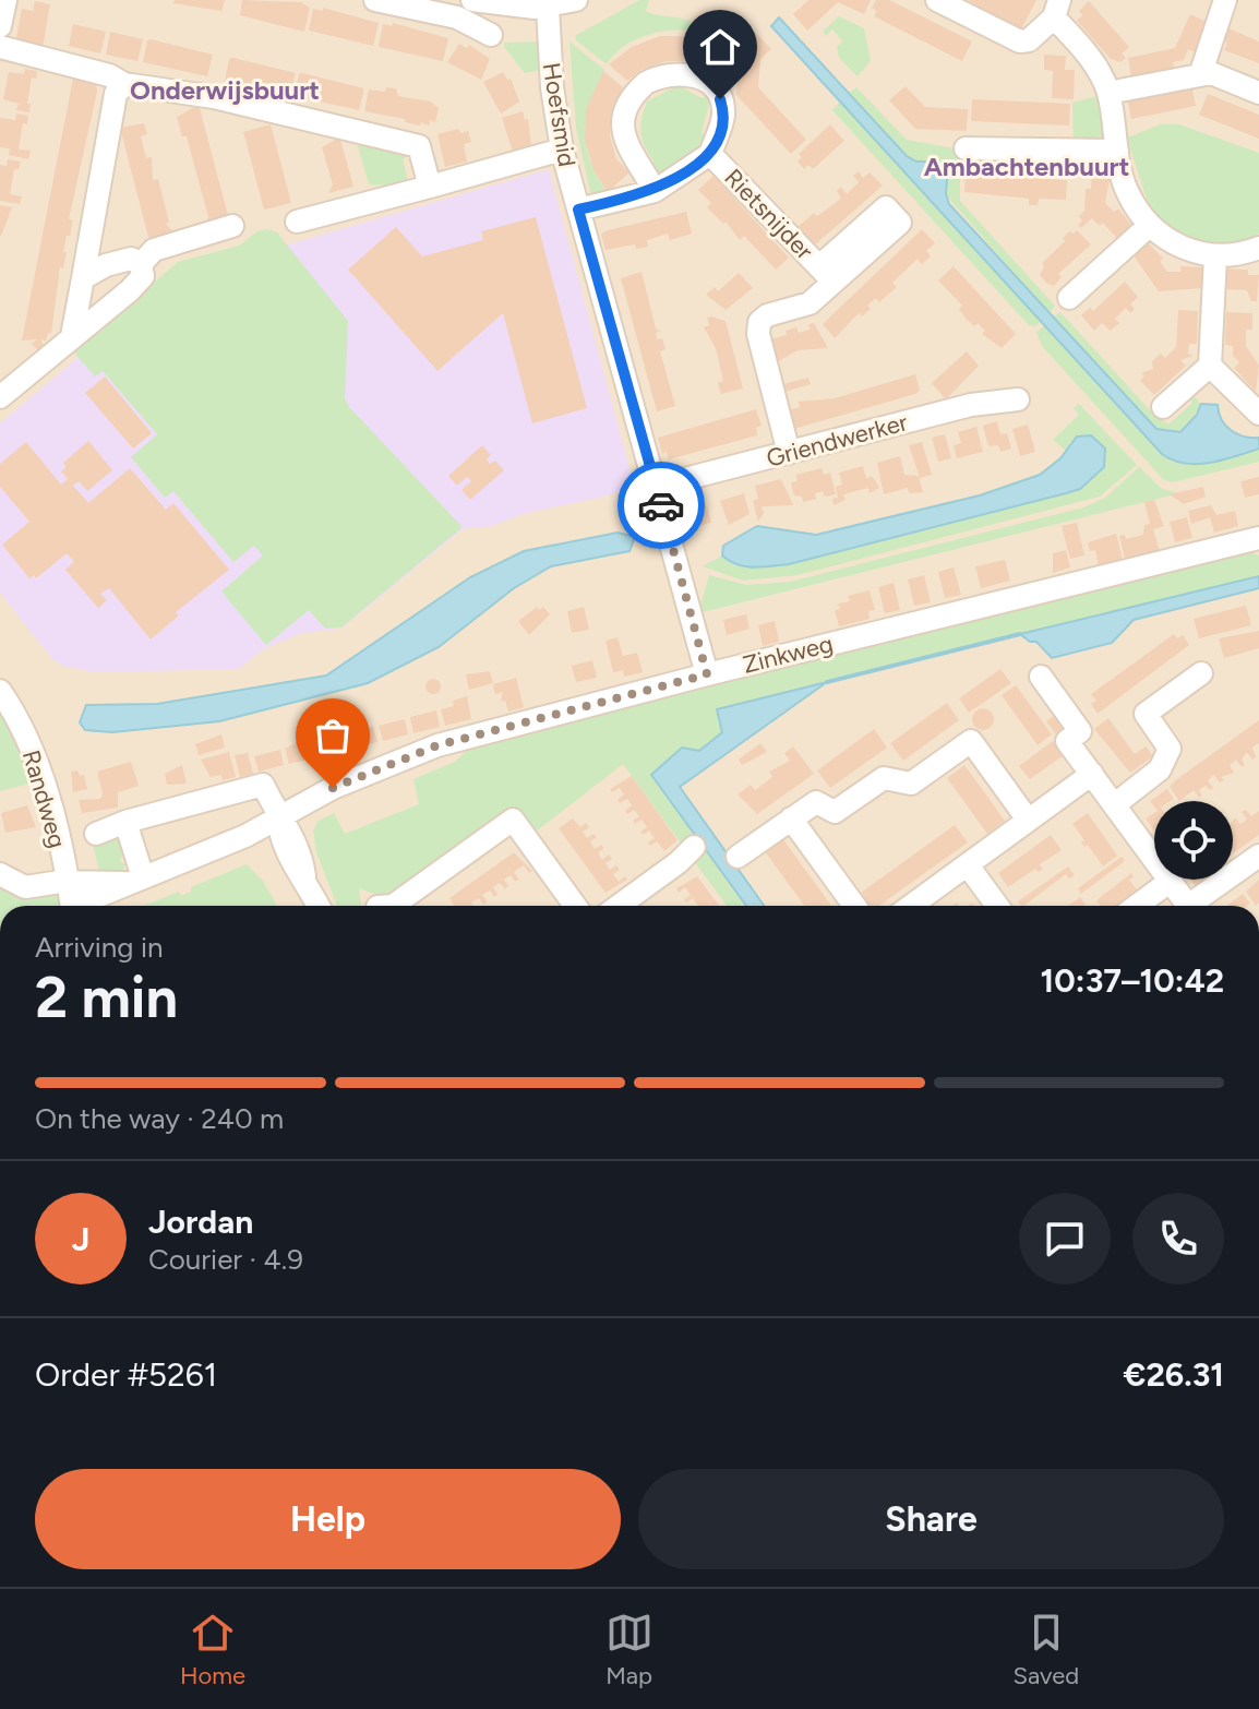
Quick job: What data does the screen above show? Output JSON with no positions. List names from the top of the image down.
{
  "streets": {
    "street": [
      "Hoefsmid",
      "Rietsnijder",
      "Griendwerker",
      "Zinkweg",
      "Randweg"
    ]
  },
  "crossings": [
    ["Hoefsmid", "Rietsnijder"],
    ["Hoefsmid", "Griendwerker"],
    ["Hoefsmid", "Zinkweg"],
    ["Rietsnijder", "Griendwerker"],
    ["Zinkweg", "Randweg"]
  ],
  "districts": ["Onderwijsbuurt", "Ambachtenbuurt"],
  "page": {
    "heading": ["2 min", "Arriving in", "10:37–10:42"],
    "panel": [
      "Jordan",
      "Courier · 4.9",
      "Order #5261",
      "€26.31"
    ],
    "bar": "On the way · 240 m",
    "round": "J",
    "buttons": ["Help", "Share"],
    "tabs": ["Home", "Map", "Saved"]
  }
}
